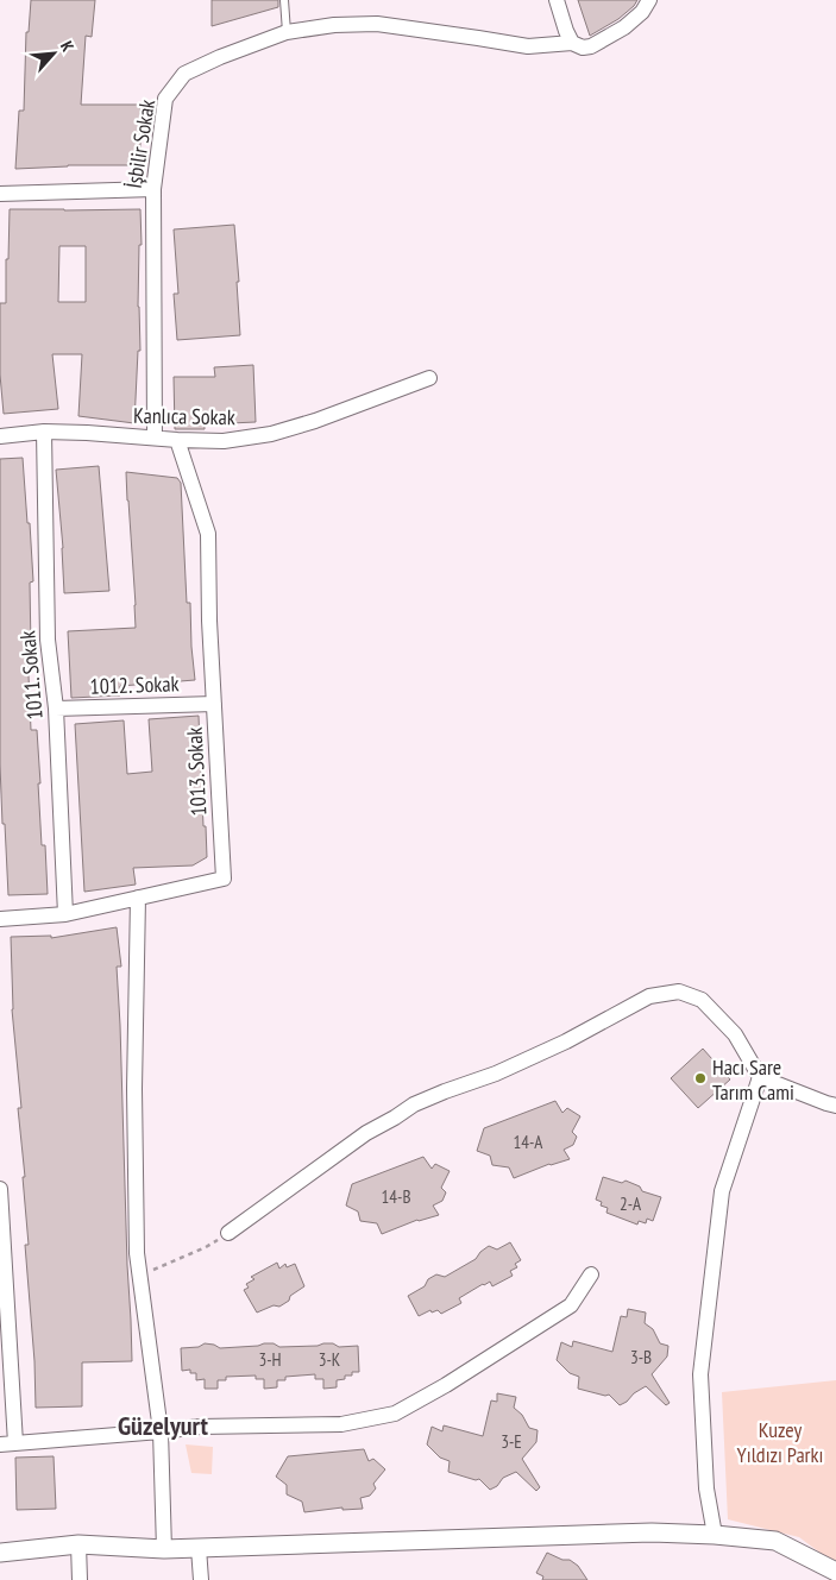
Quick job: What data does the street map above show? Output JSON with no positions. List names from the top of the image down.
{
  "streets": {
    "street": [
      "İşbilir Sokak",
      "Kanlıca Sokak",
      "1011. Sokak",
      "1012. Sokak",
      "1013. Sokak"
    ]
  },
  "crossings": [
    ["İşbilir Sokak", "Kanlıca Sokak"],
    ["Kanlıca Sokak", "1011. Sokak"],
    ["Kanlıca Sokak", "1013. Sokak"],
    ["1011. Sokak", "1012. Sokak"],
    ["1011. Sokak", "1013. Sokak"],
    ["1012. Sokak", "1013. Sokak"]
  ],
  "districts": ["Güzelyurt"],
  "parks": ["Kuzey Yıldızı Parkı"],
  "places": ["Hacı Sare Tarım Cami"],
  "house_numbers": [
    "14-A",
    "14-B",
    "2-A",
    "3-B",
    "3-H",
    "3-K",
    "3-E"
  ],
  "north": "top right"
}
